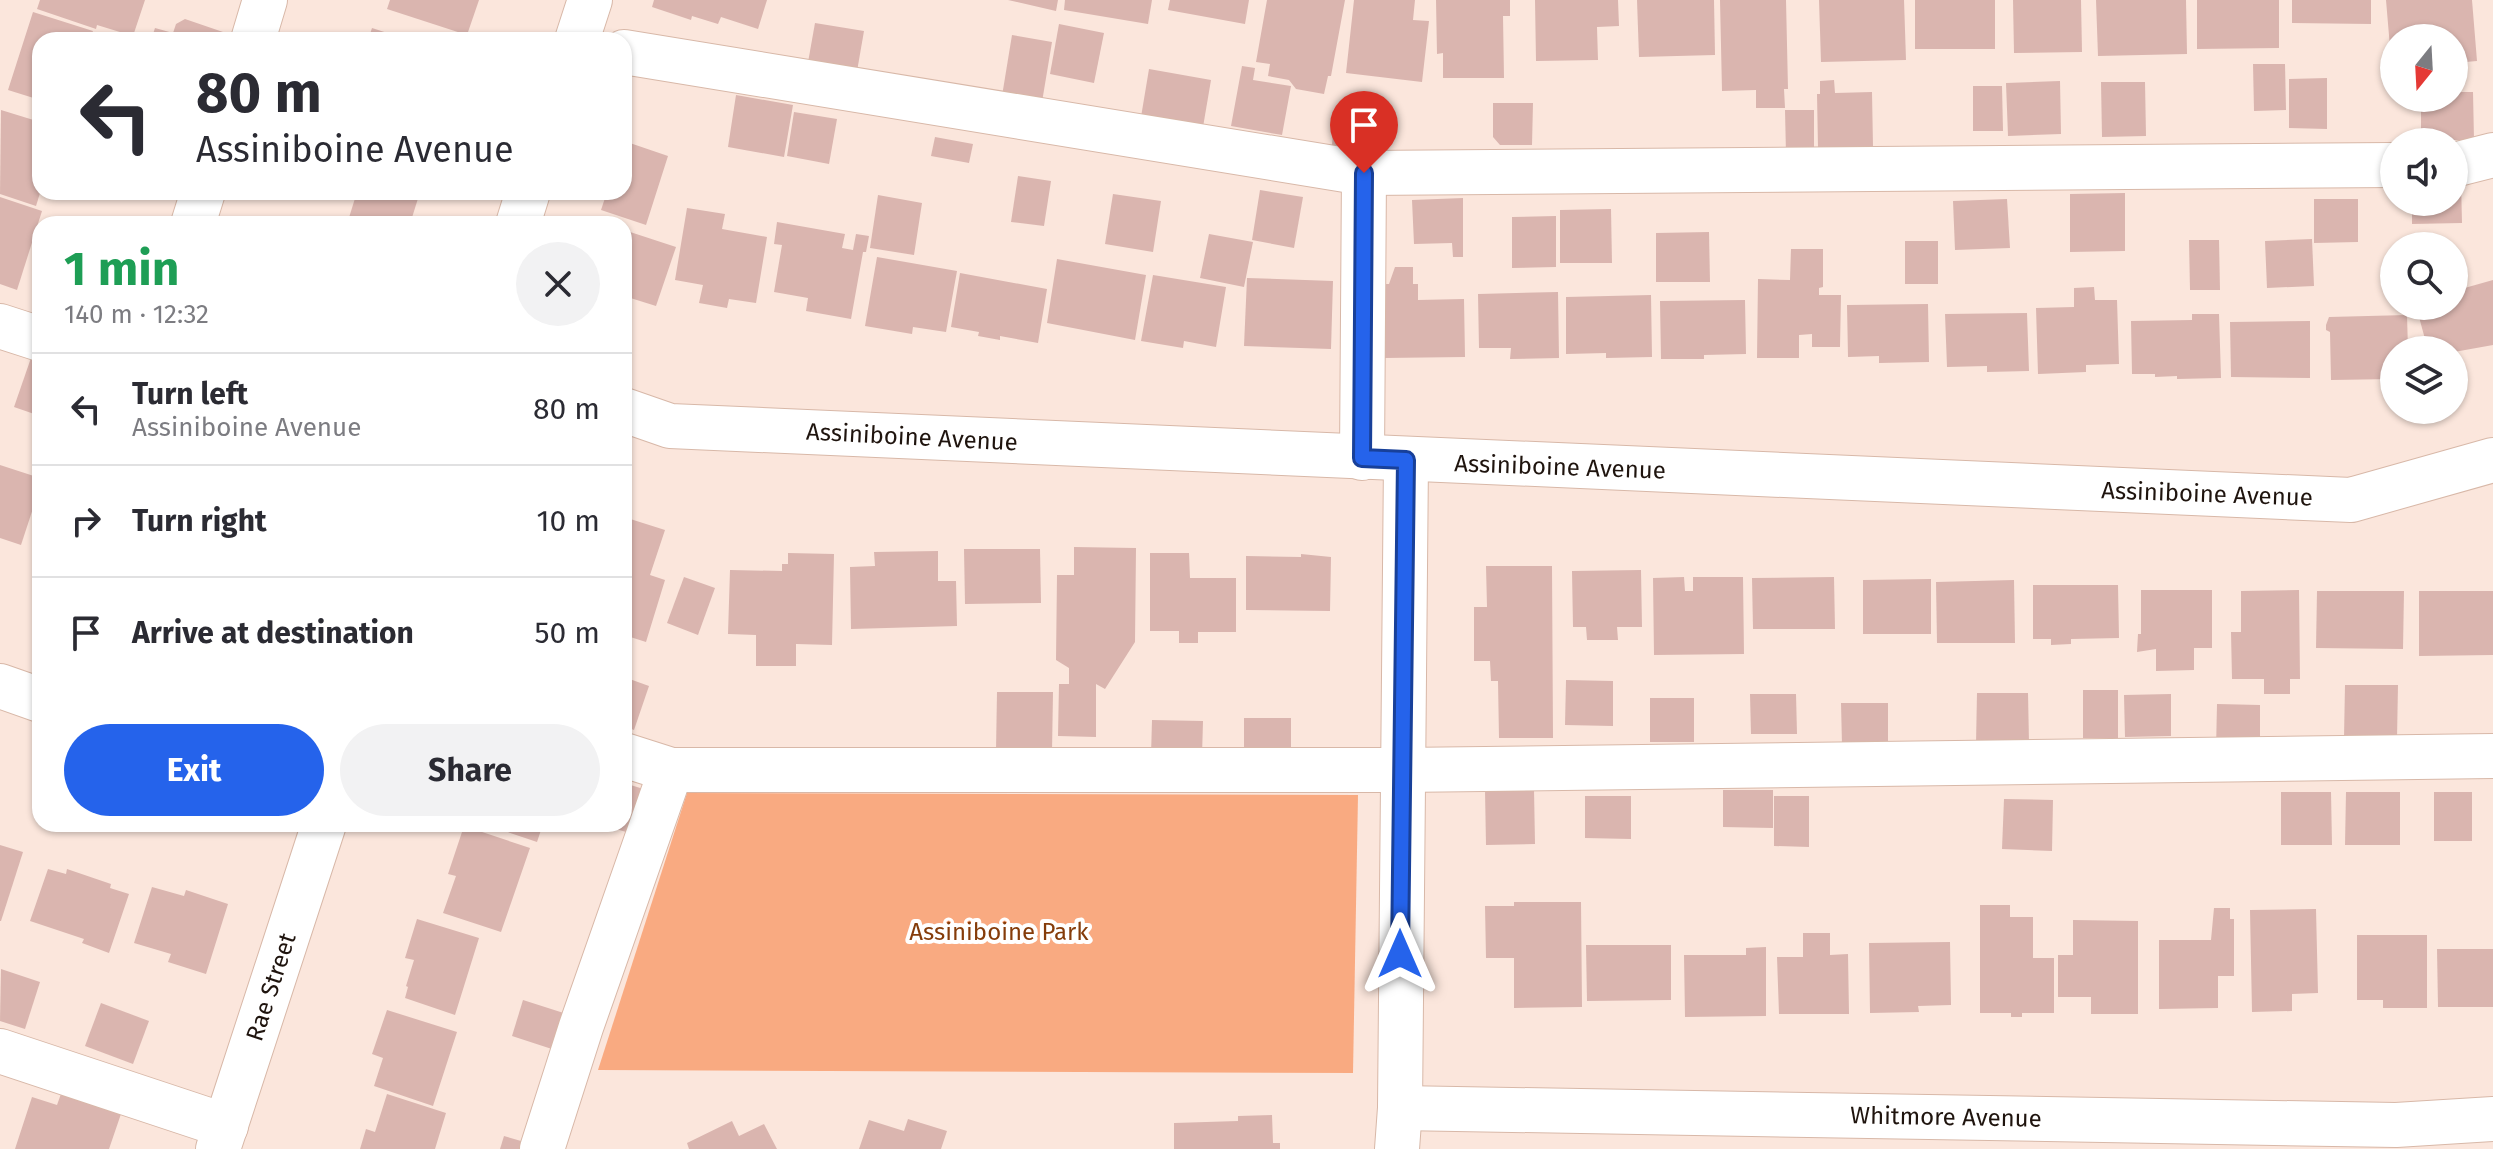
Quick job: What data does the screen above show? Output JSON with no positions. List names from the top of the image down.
{
  "streets": {
    "street": ["Assiniboine Avenue", "Rae Street", "Whitmore Avenue"]
  },
  "parks": ["Assiniboine Park"],
  "north": "bottom",
  "page": {
    "turn": ["80 m", "Assiniboine Avenue"],
    "heading": ["1 min", "140 m · 12:32"],
    "list": [
      {
        "name": "Turn left",
        "note": "Assiniboine Avenue",
        "value": "80 m"
      },
      {
        "name": "Turn right",
        "value": "10 m"
      },
      {
        "name": "Arrive at destination",
        "value": "50 m"
      }
    ],
    "buttons": ["Exit", "Share"]
  }
}
